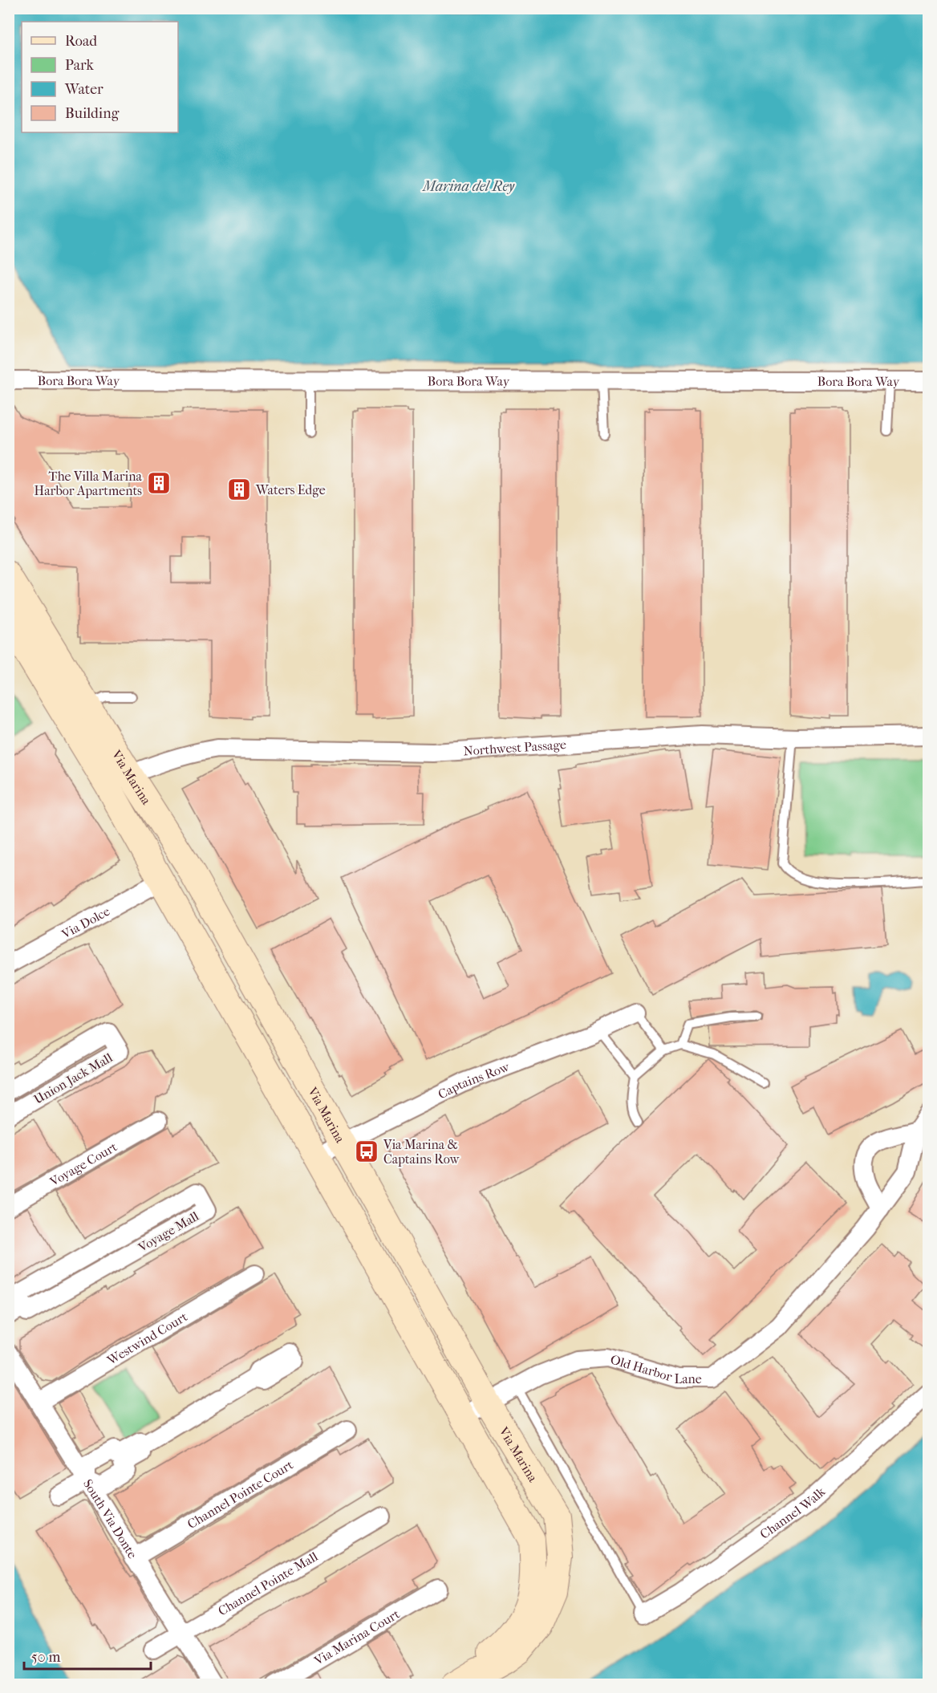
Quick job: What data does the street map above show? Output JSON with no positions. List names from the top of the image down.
{
  "streets": {
    "street": [
      "Bora Bora Way",
      "Northwest Passage",
      "Via Marina",
      "Via Dolce",
      "Union Jack Mall",
      "Captains Row",
      "Voyage Court",
      "Voyage Mall",
      "Westwind Court",
      "Old Harbor Lane",
      "Channel Pointe Court",
      "Channel Walk",
      "South Via Donte",
      "Channel Pointe Mall",
      "Via Marina Court"
    ]
  },
  "crossings": [
    ["Northwest Passage", "Via Marina"],
    ["Via Marina", "Via Dolce"],
    ["Via Marina", "Captains Row"],
    ["Via Marina", "Old Harbor Lane"],
    ["Westwind Court", "South Via Donte"],
    ["Channel Pointe Court", "South Via Donte"],
    ["South Via Donte", "Channel Pointe Mall"]
  ],
  "water": ["Marina del Rey"],
  "places": {
    "building": ["The Villa Marina Harbor Apartments", "Waters Edge"],
    "bus stop": ["Via Marina & Captains Row"]
  },
  "legend": [
    "Road",
    "Park",
    "Water",
    "Building"
  ],
  "scale_bar": "50 m"
}
